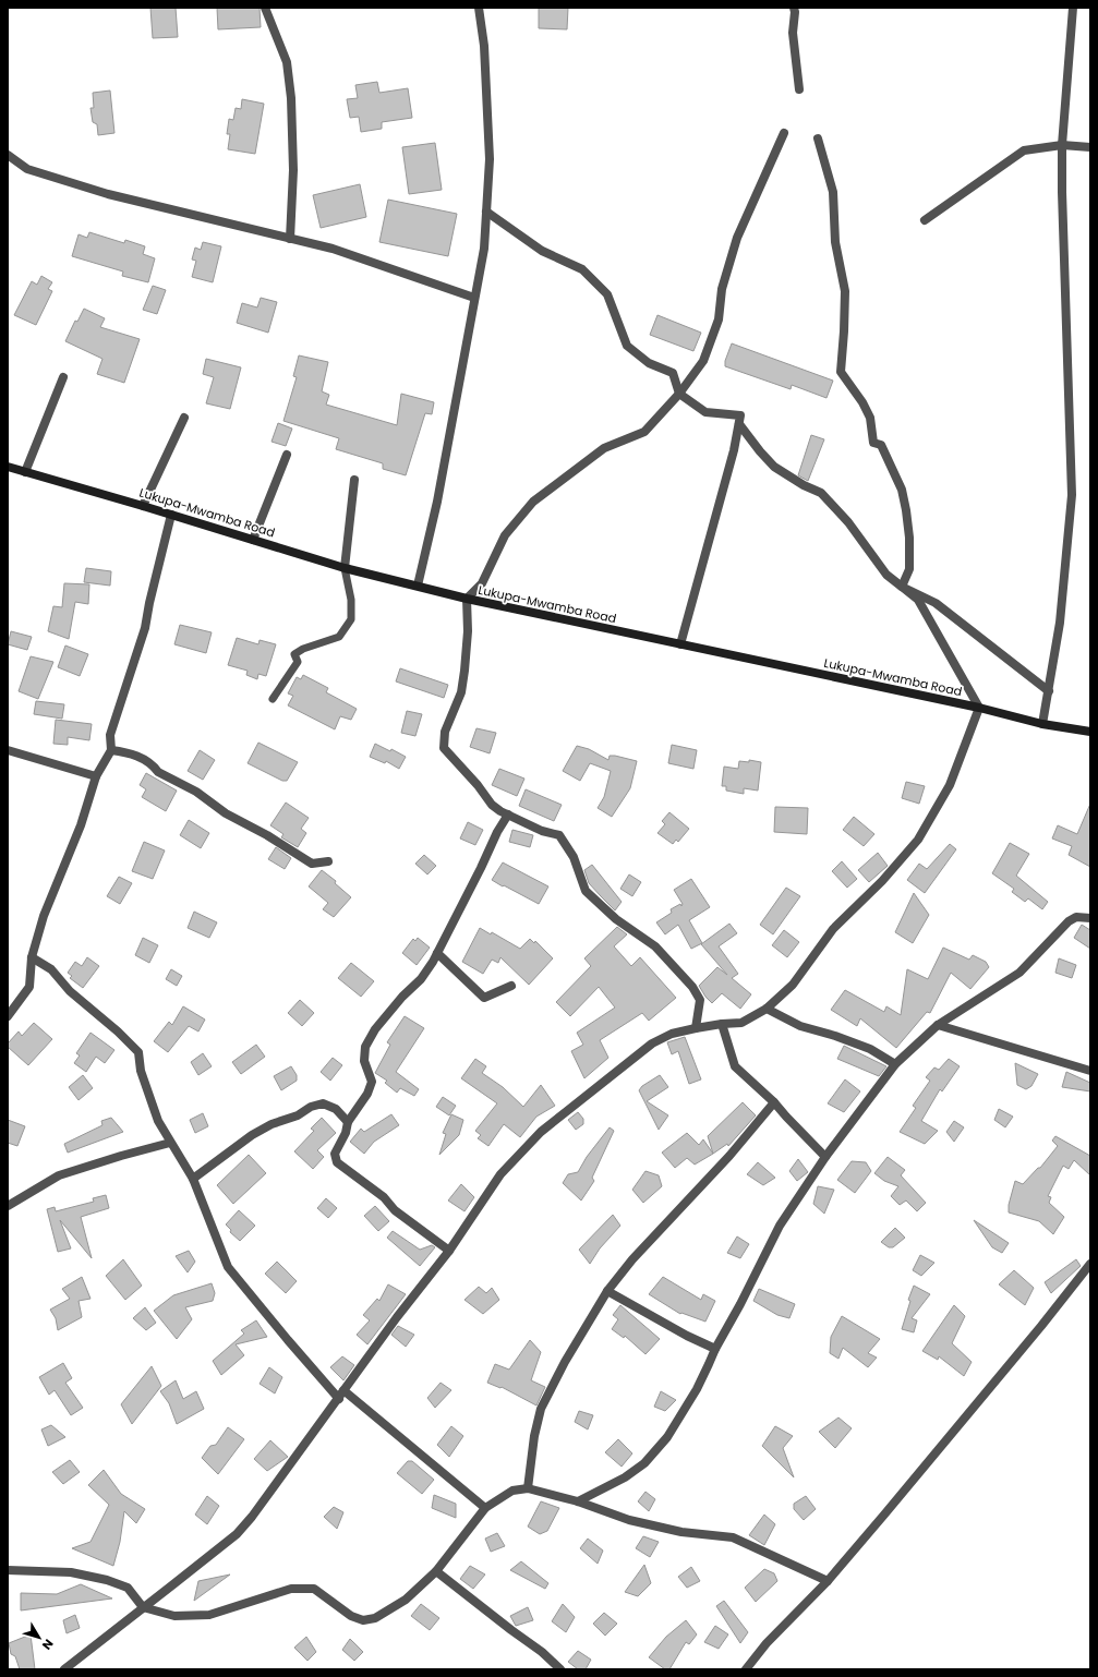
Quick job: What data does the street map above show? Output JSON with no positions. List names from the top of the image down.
{
  "streets": {
    "street": ["Lukupa-Mwamba Road"]
  },
  "north": "bottom right"
}
